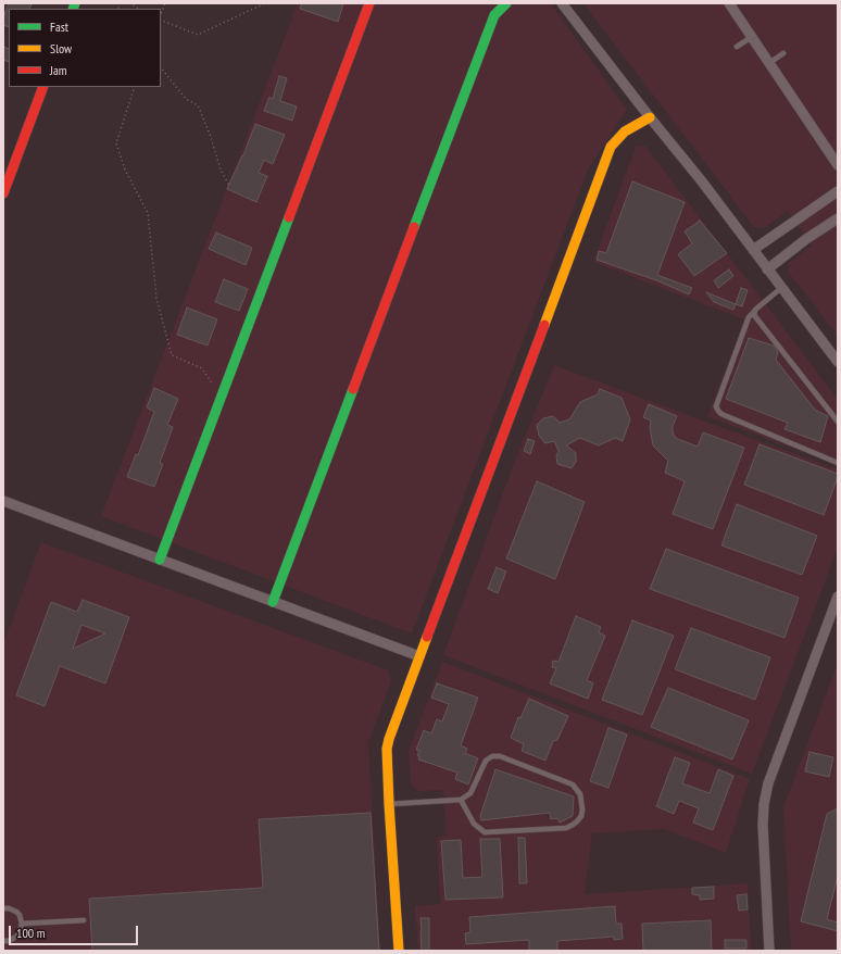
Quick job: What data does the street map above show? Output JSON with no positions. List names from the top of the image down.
{
  "legend": ["Fast", "Slow", "Jam"],
  "scale_bar": "100 m"
}
